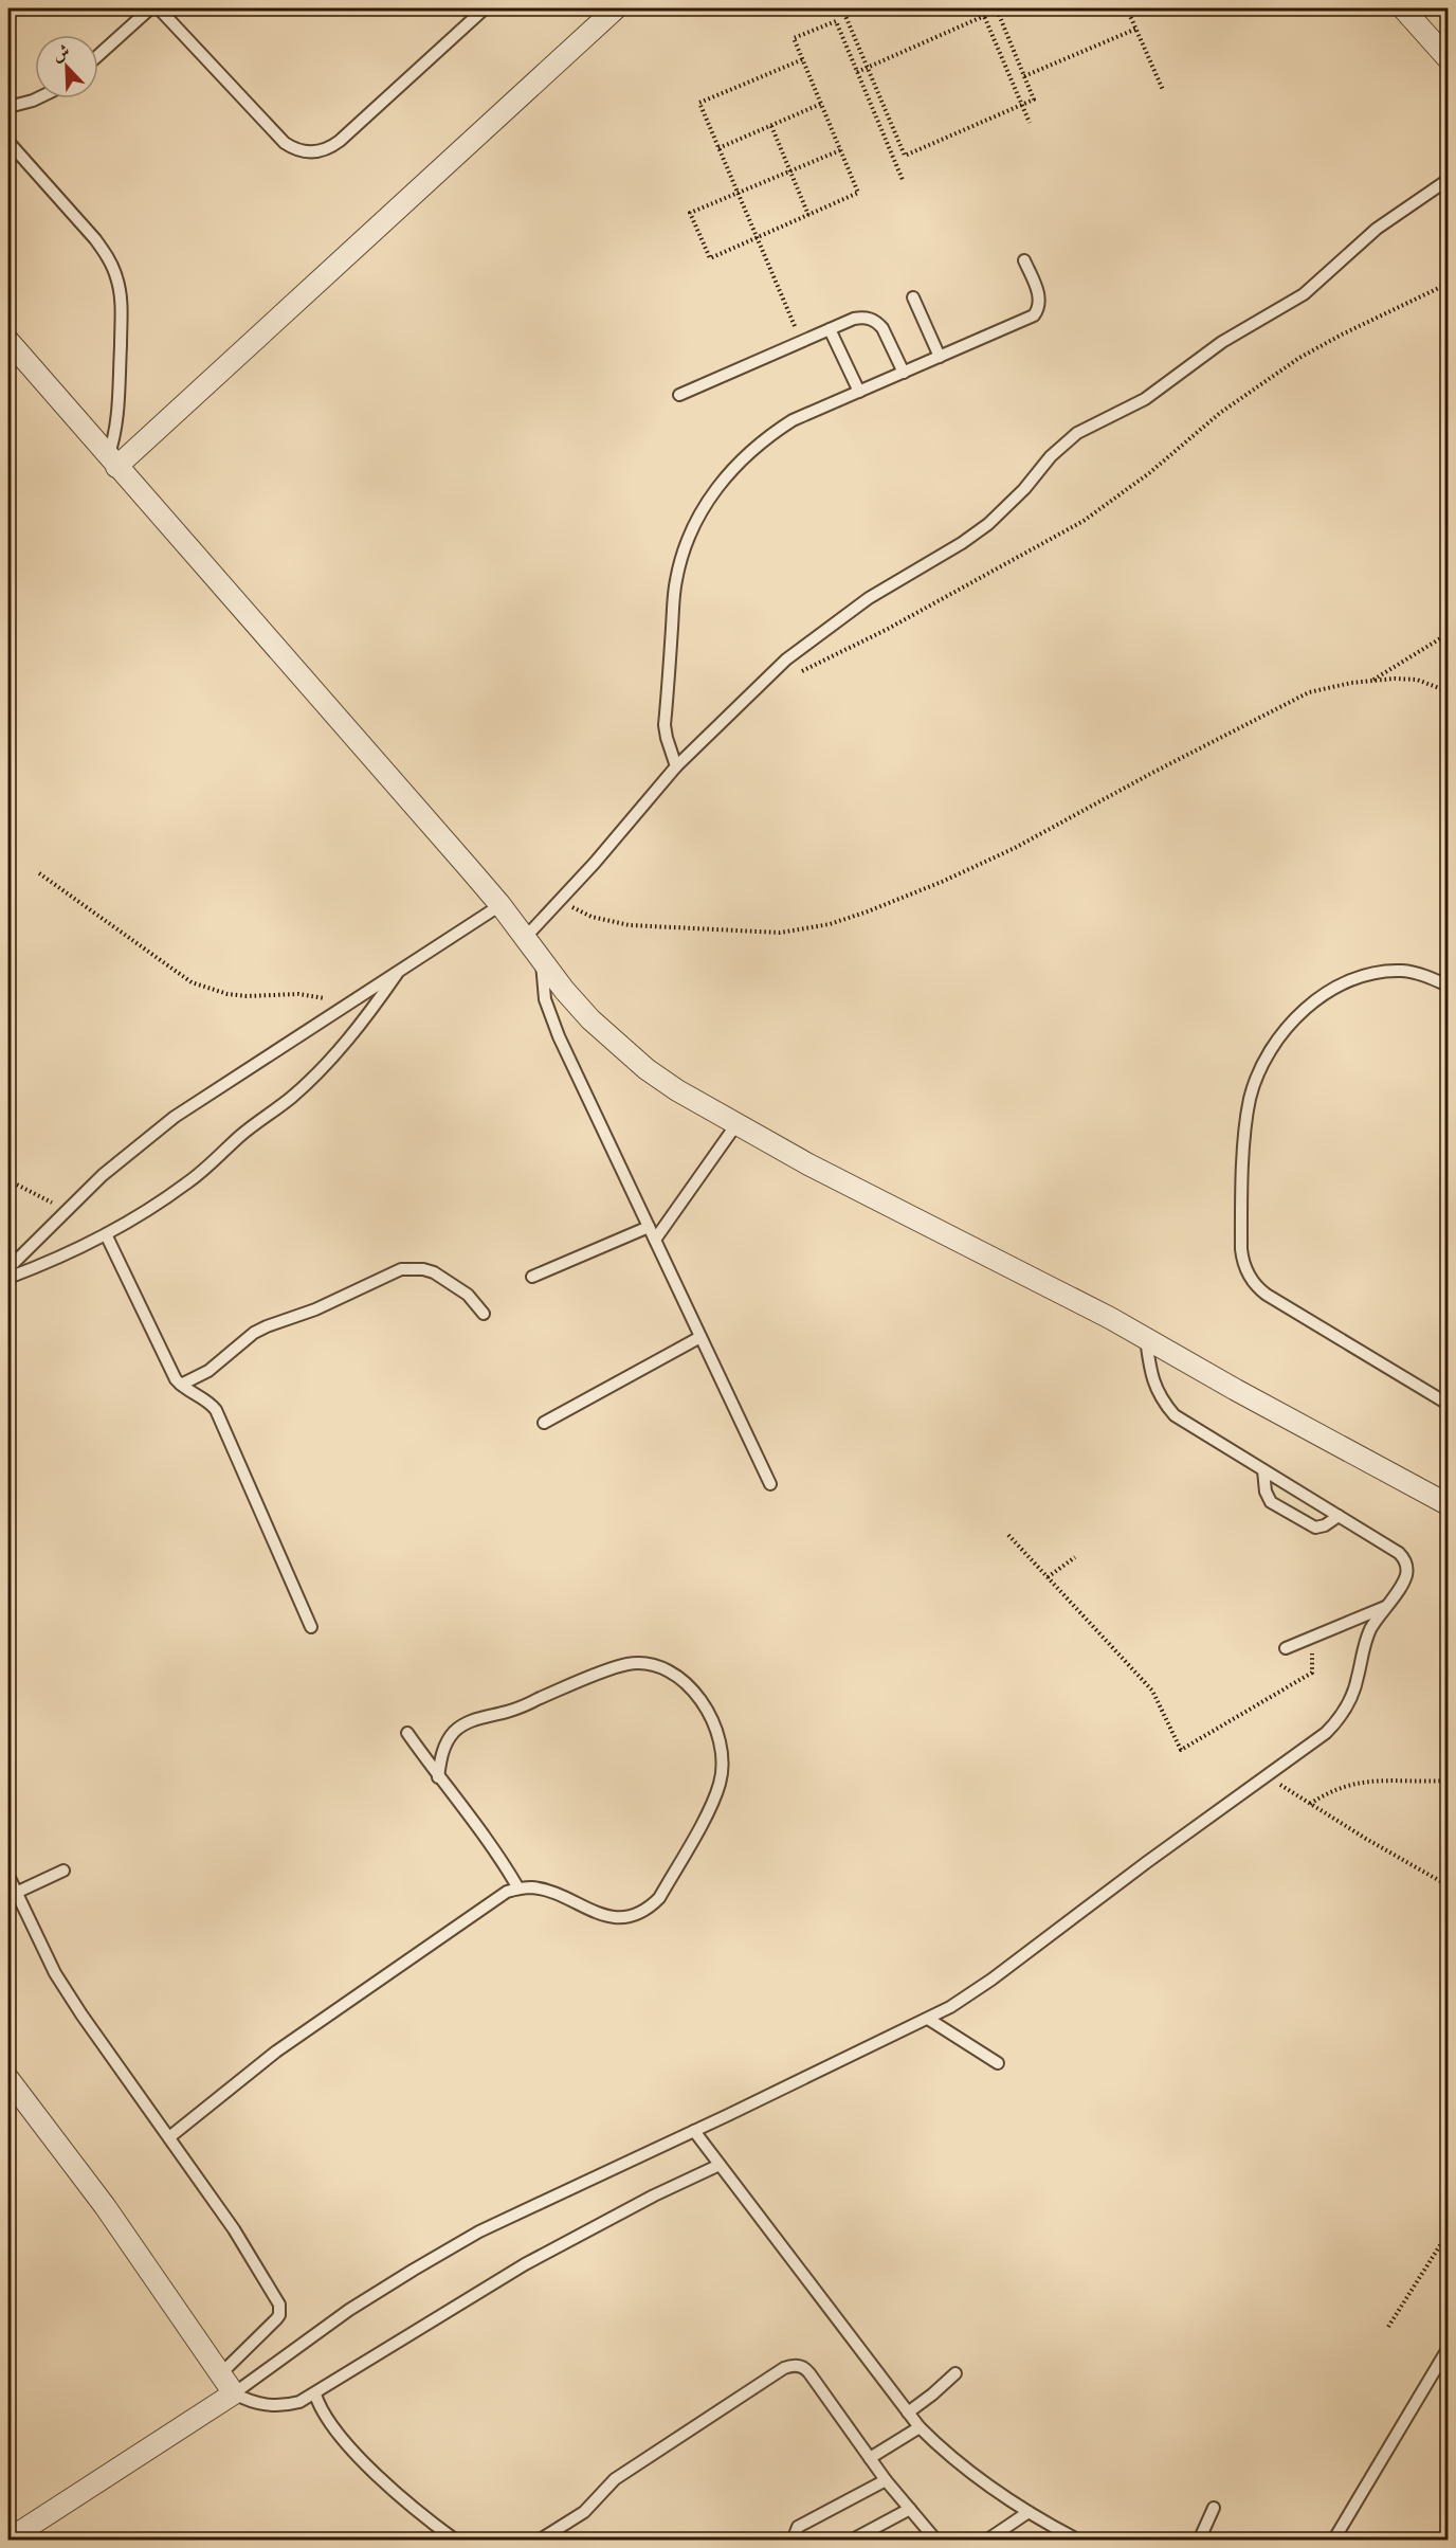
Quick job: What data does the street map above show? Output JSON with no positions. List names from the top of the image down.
{
  "north": "top left"
}
